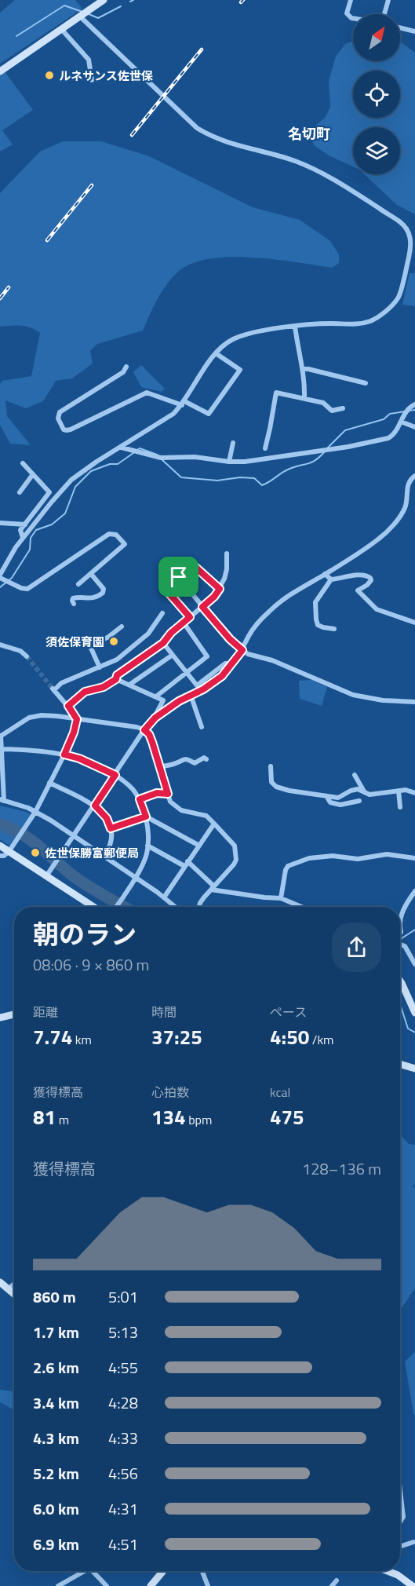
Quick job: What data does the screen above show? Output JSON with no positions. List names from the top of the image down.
{
  "districts": ["名切町"],
  "places": ["ルネサンス佐世保", "須佐保育園", "佐世保勝富郵便局"],
  "north": "top right",
  "page": {
    "heading": ["朝のラン", "08:06 · 9 × 860 m"],
    "stats": [
      ["距離", "7.74 km"],
      ["時間", "37:25"],
      ["ペース", "4:50 /km"],
      ["獲得標高", "81 m"],
      ["心拍数", "134 bpm"],
      ["kcal", "475"]
    ],
    "chart": ["獲得標高", "128–136 m"],
    "list": [
      {
        "name": "860 m",
        "note": "5:01"
      },
      {
        "name": "1.7 km",
        "note": "5:13"
      },
      {
        "name": "2.6 km",
        "note": "4:55"
      },
      {
        "name": "3.4 km",
        "note": "4:28"
      },
      {
        "name": "4.3 km",
        "note": "4:33"
      },
      {
        "name": "5.2 km",
        "note": "4:56"
      },
      {
        "name": "6.0 km",
        "note": "4:31"
      },
      {
        "name": "6.9 km",
        "note": "4:51"
      }
    ]
  }
}
